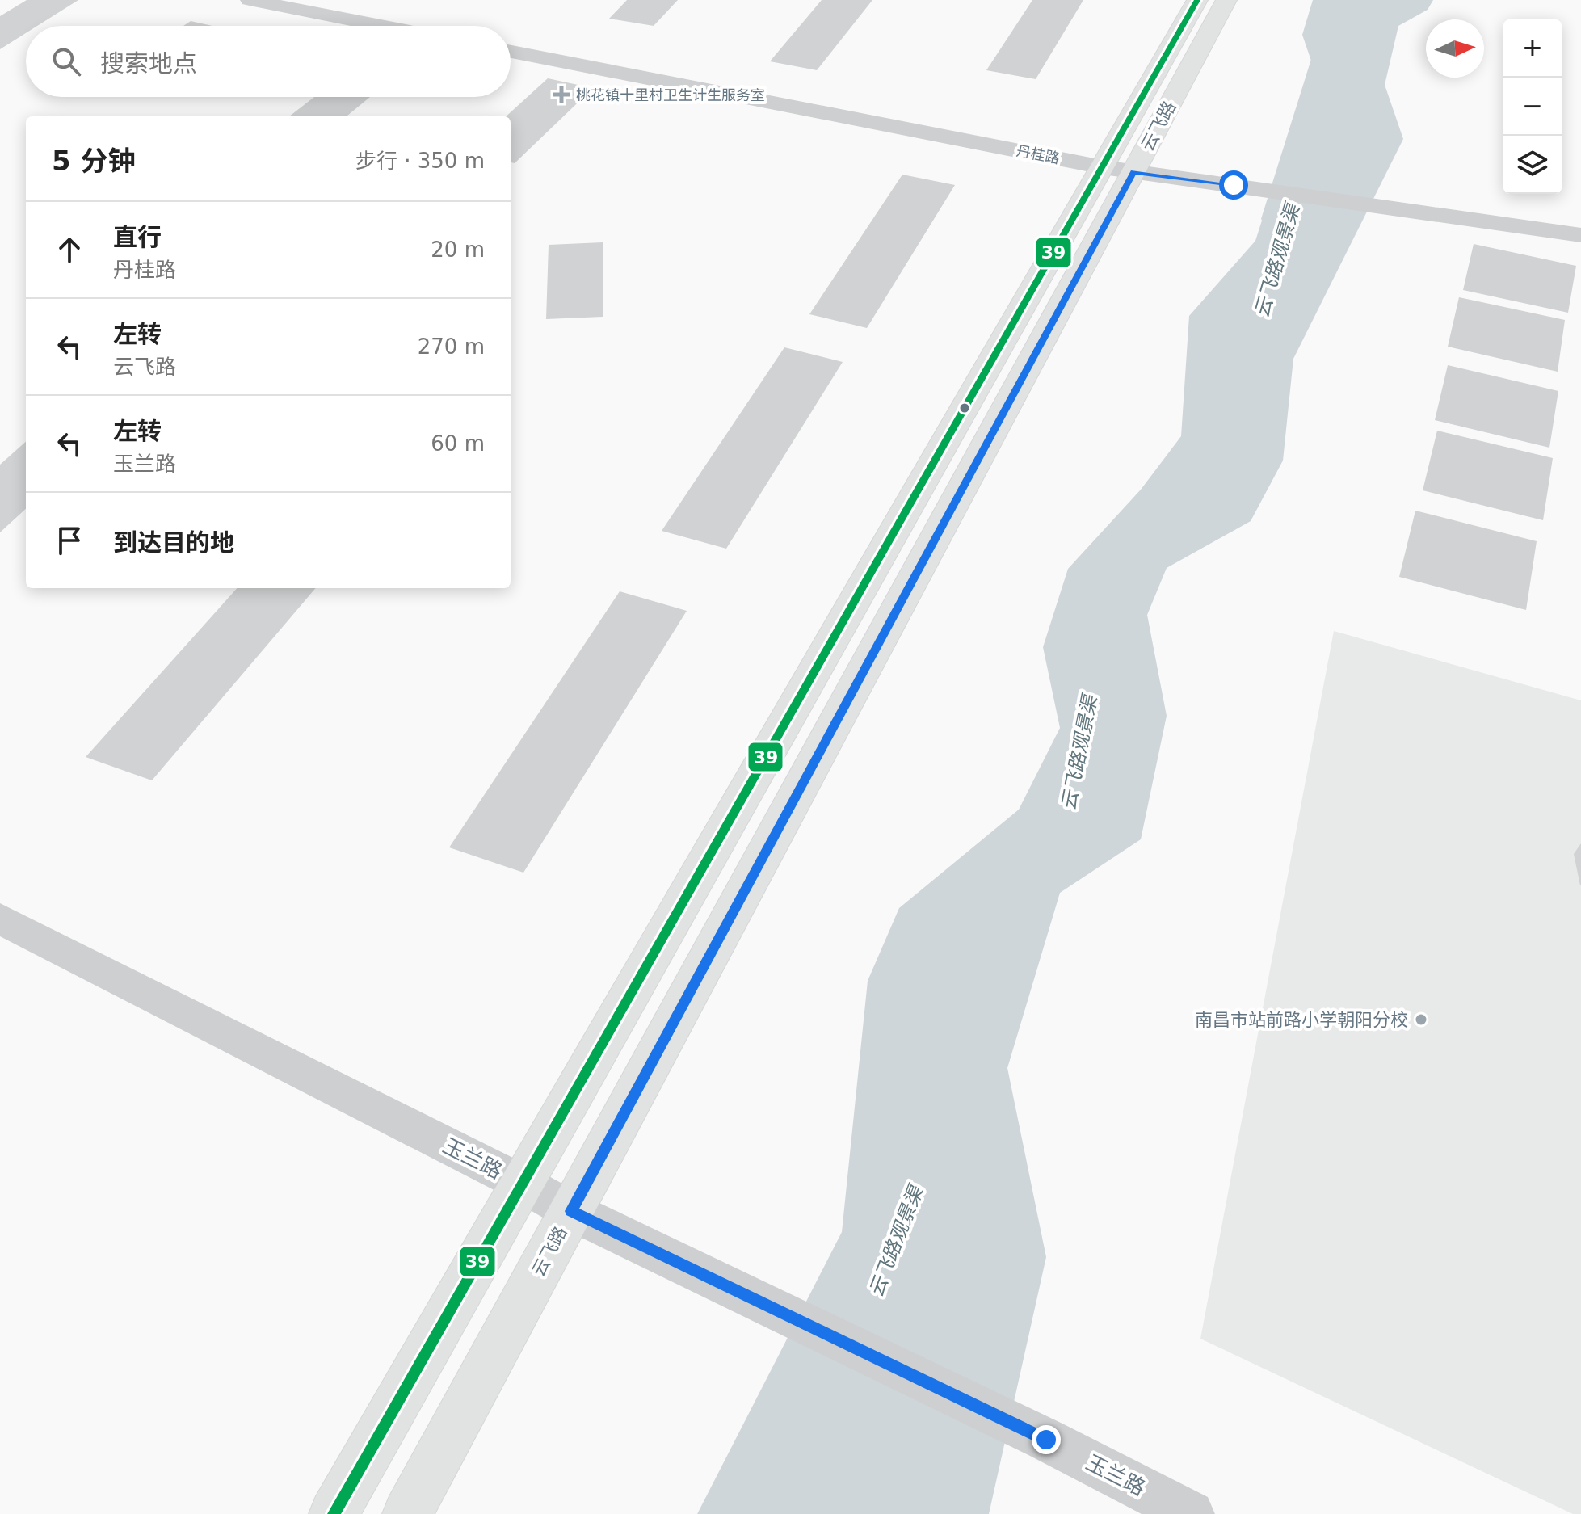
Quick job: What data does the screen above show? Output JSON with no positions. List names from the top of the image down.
{
  "streets": {
    "main road": ["云飞路"],
    "street": ["丹桂路", "玉兰路"]
  },
  "crossings": [
    ["云飞路", "丹桂路"],
    ["云飞路", "玉兰路"]
  ],
  "water": ["云飞路观景渠"],
  "places": {
    "health": ["桃花镇十里村卫生计生服务室"],
    "other": ["南昌市站前路小学朝阳分校"]
  },
  "lines": ["transit line 39"],
  "north": "right",
  "page": {
    "map_buttons": ["+", "−"],
    "search": "搜索地点",
    "heading": ["5 分钟", "步行 · 350 m"],
    "list": [
      ["直行", "丹桂路", "20 m"],
      ["左转", "云飞路", "270 m"],
      ["左转", "玉兰路", "60 m"],
      "到达目的地"
    ]
  }
}
